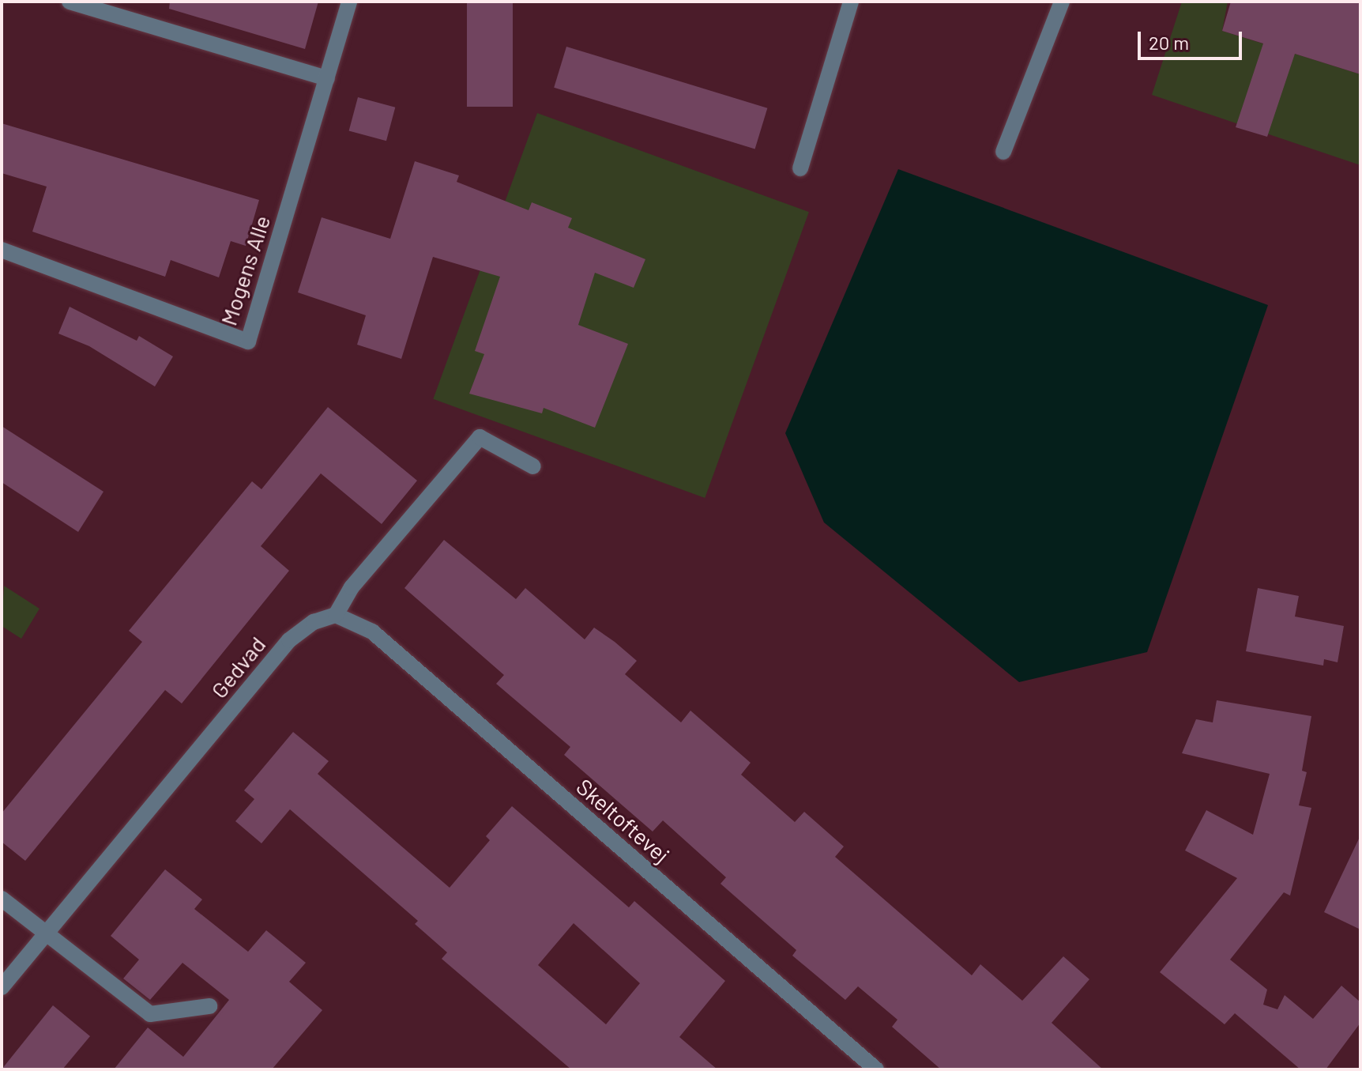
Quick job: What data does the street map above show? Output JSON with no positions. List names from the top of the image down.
{
  "streets": {
    "street": ["Mogens Alle", "Gedvad", "Skeltoftevej"]
  },
  "crossings": [
    ["Gedvad", "Skeltoftevej"]
  ],
  "scale_bar": "20 m"
}
